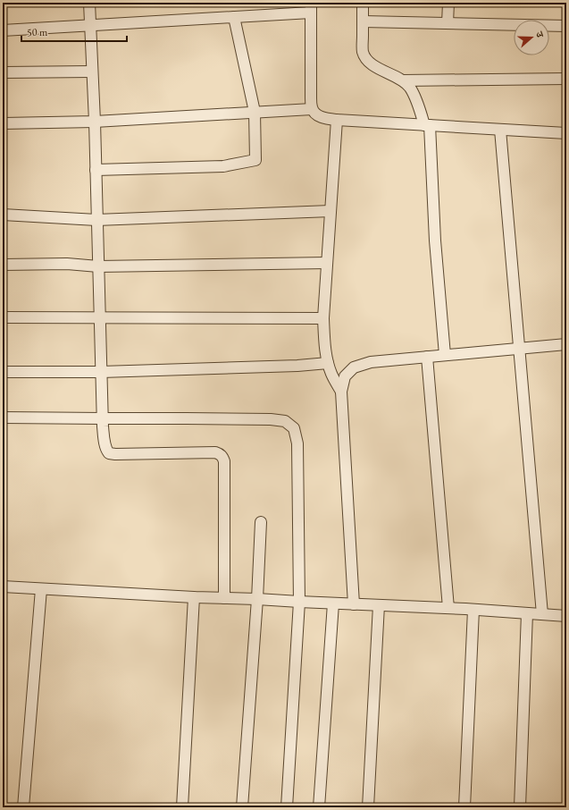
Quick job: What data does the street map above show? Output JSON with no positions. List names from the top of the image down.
{
  "scale_bar": "50 m",
  "north": "right"
}
